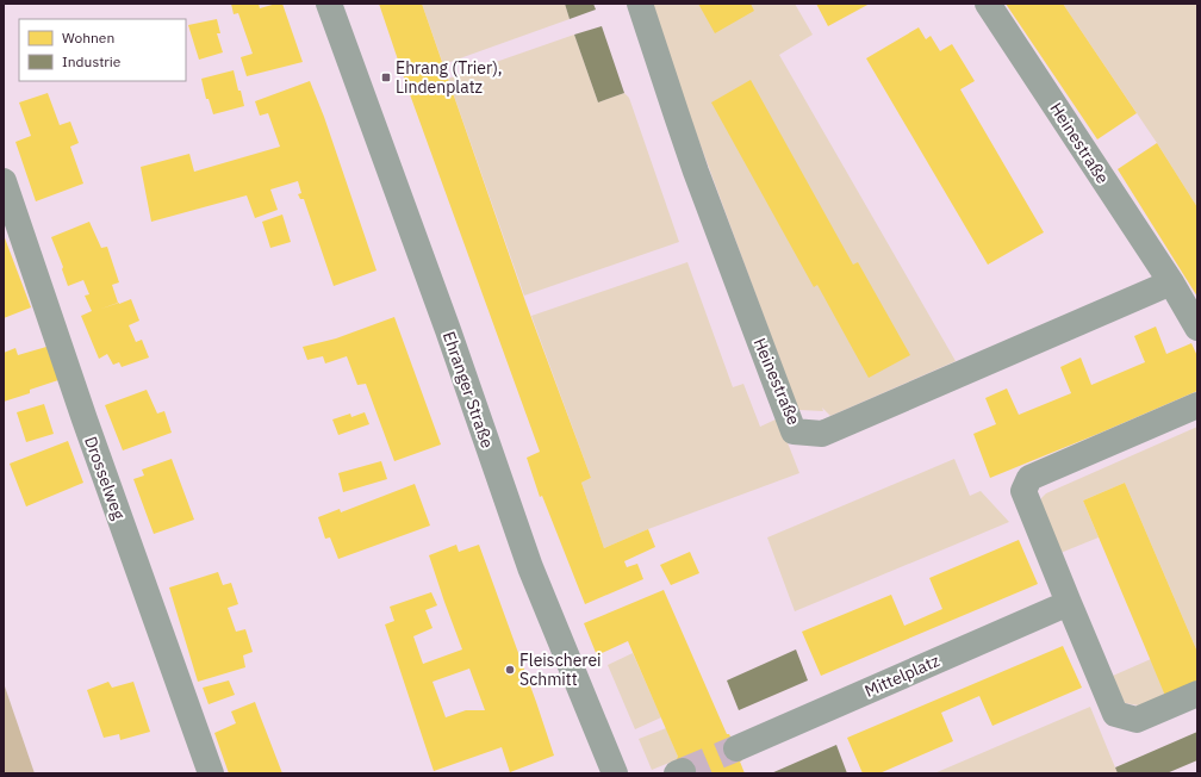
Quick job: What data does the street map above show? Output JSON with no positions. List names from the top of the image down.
{
  "streets": {
    "street": [
      "Heinestraße",
      "Ehranger Straße",
      "Drosselweg",
      "Mittelplatz"
    ]
  },
  "places": {
    "transit": ["Ehrang (Trier), Lindenplatz"],
    "other": ["Fleischerei Schmitt"]
  },
  "legend": ["Wohnen", "Industrie"]
}
